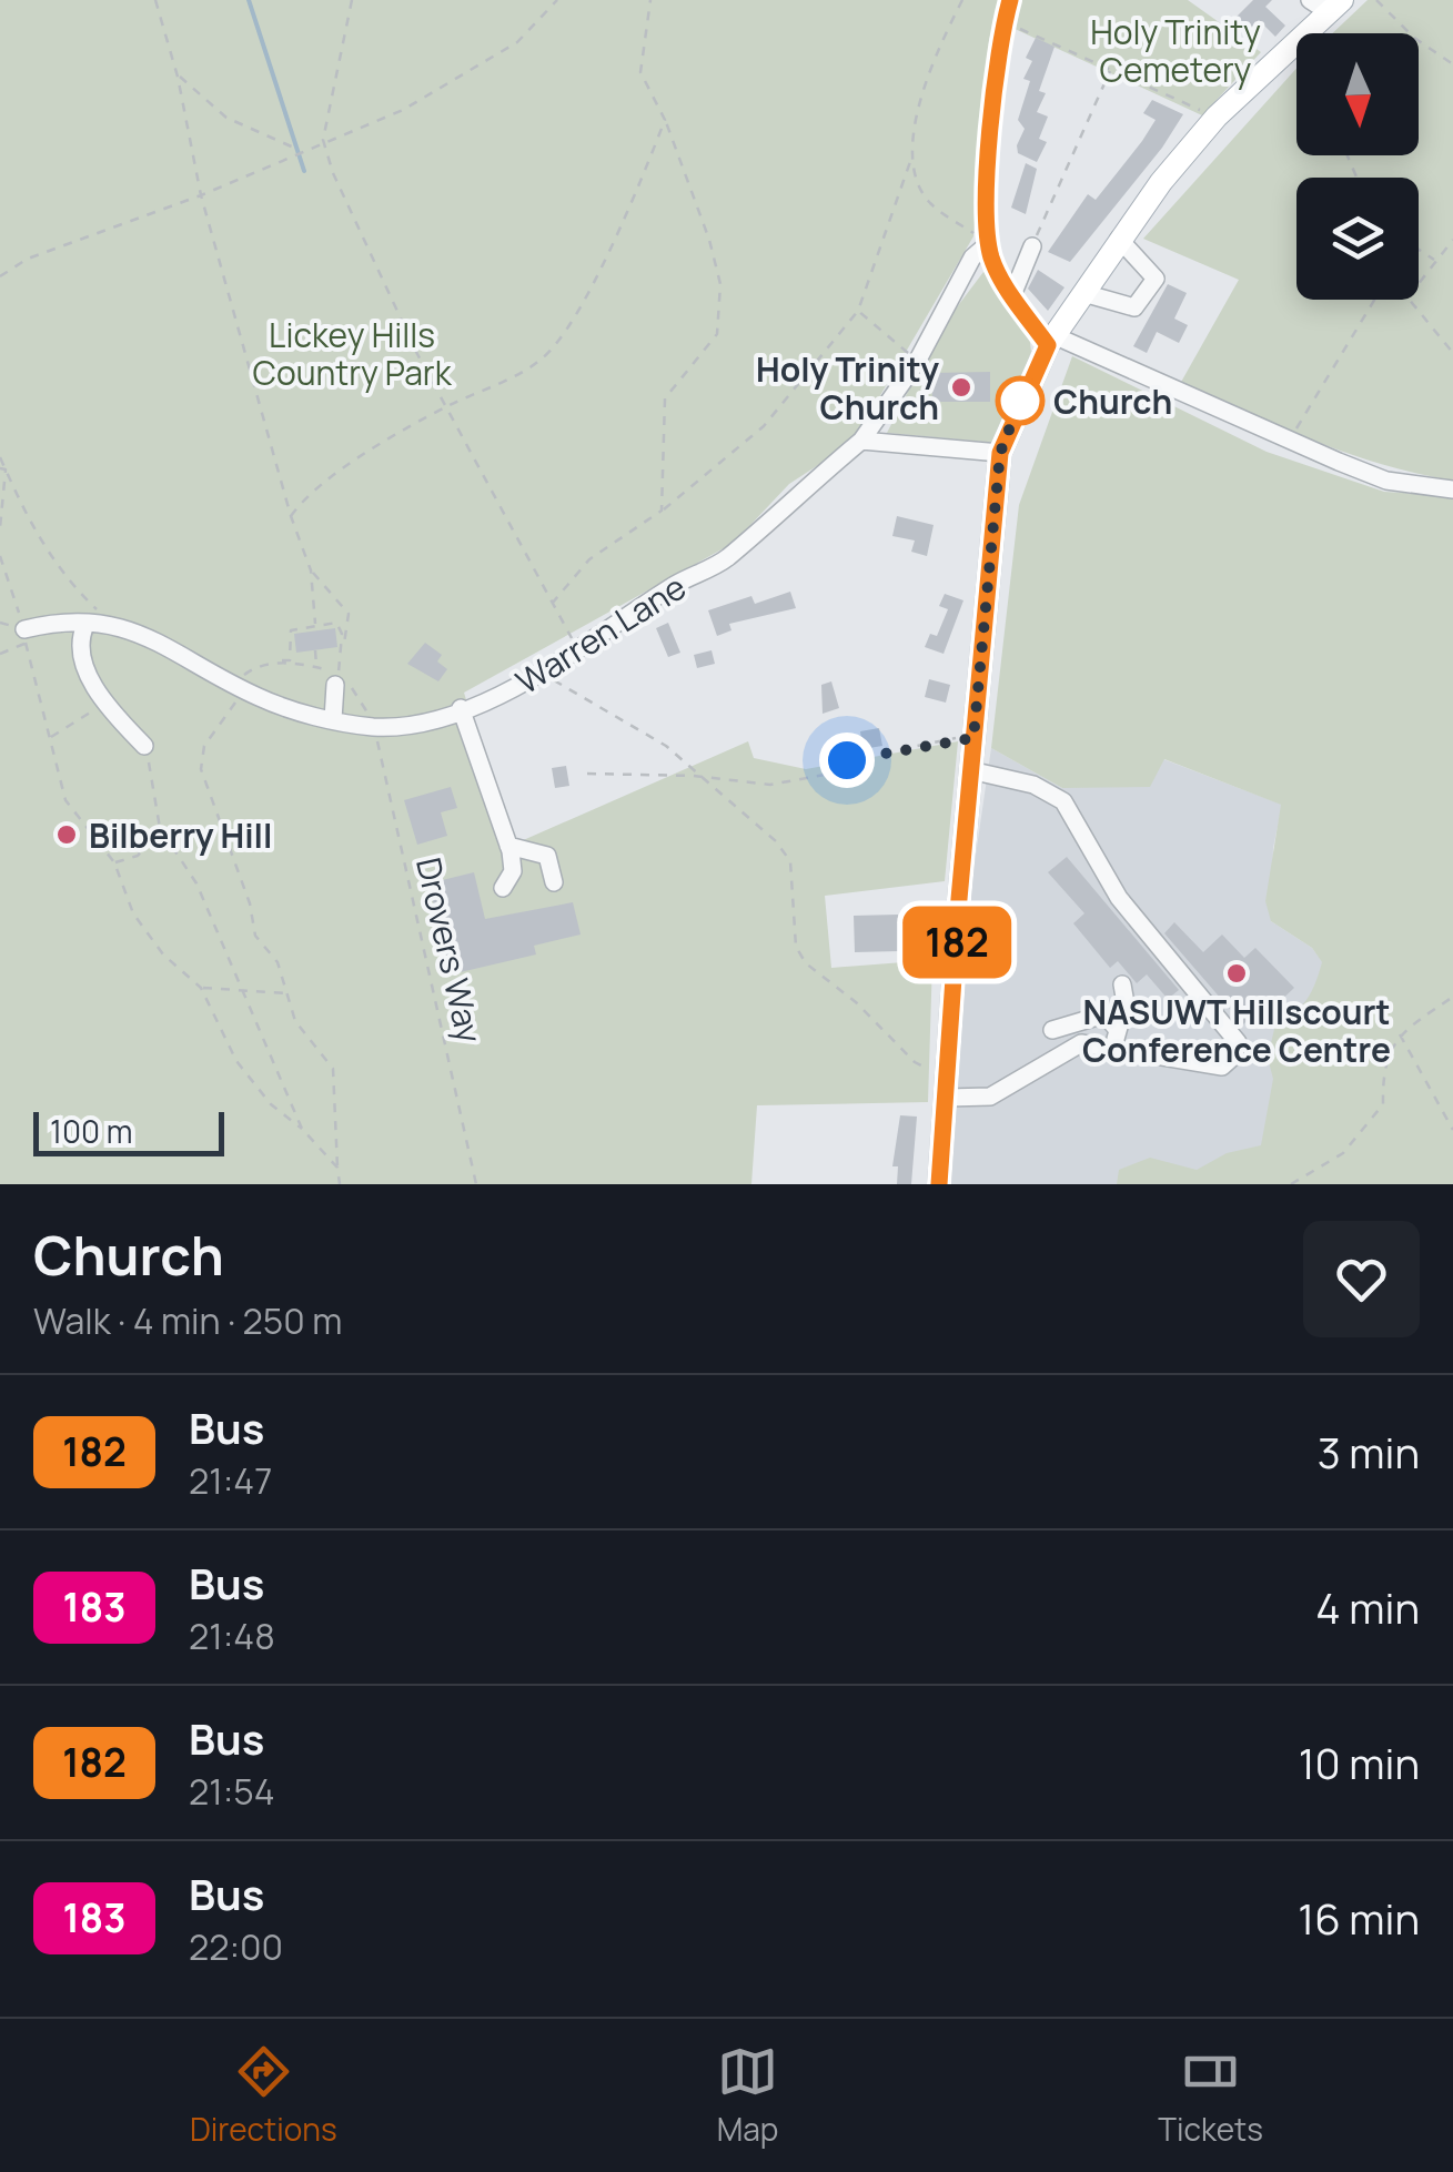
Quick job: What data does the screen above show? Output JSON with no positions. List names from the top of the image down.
{
  "streets": {
    "street": ["Warren Lane"],
    "path": ["Drovers Way"]
  },
  "crossings": [
    ["Warren Lane", "Drovers Way"]
  ],
  "parks": ["Holy Trinity Cemetery", "Lickey Hills Country Park"],
  "places": [
    "Holy Trinity Church",
    "Church",
    "Bilberry Hill",
    "NASUWT Hillscourt Conference Centre"
  ],
  "lines": ["bus line 182"],
  "scale_bar": "100 m",
  "north": "bottom",
  "page": {
    "on_map": "182",
    "scale": "100 m",
    "heading": ["Church", "Walk · 4 min · 250 m"],
    "list": [
      {
        "mark": "182",
        "name": "Bus",
        "note": "21:47",
        "value": "3 min"
      },
      {
        "mark": "183",
        "name": "Bus",
        "note": "21:48",
        "value": "4 min"
      },
      {
        "mark": "182",
        "name": "Bus",
        "note": "21:54",
        "value": "10 min"
      },
      {
        "mark": "183",
        "name": "Bus",
        "note": "22:00",
        "value": "16 min"
      }
    ],
    "tabs": ["Directions", "Map", "Tickets"]
  }
}
